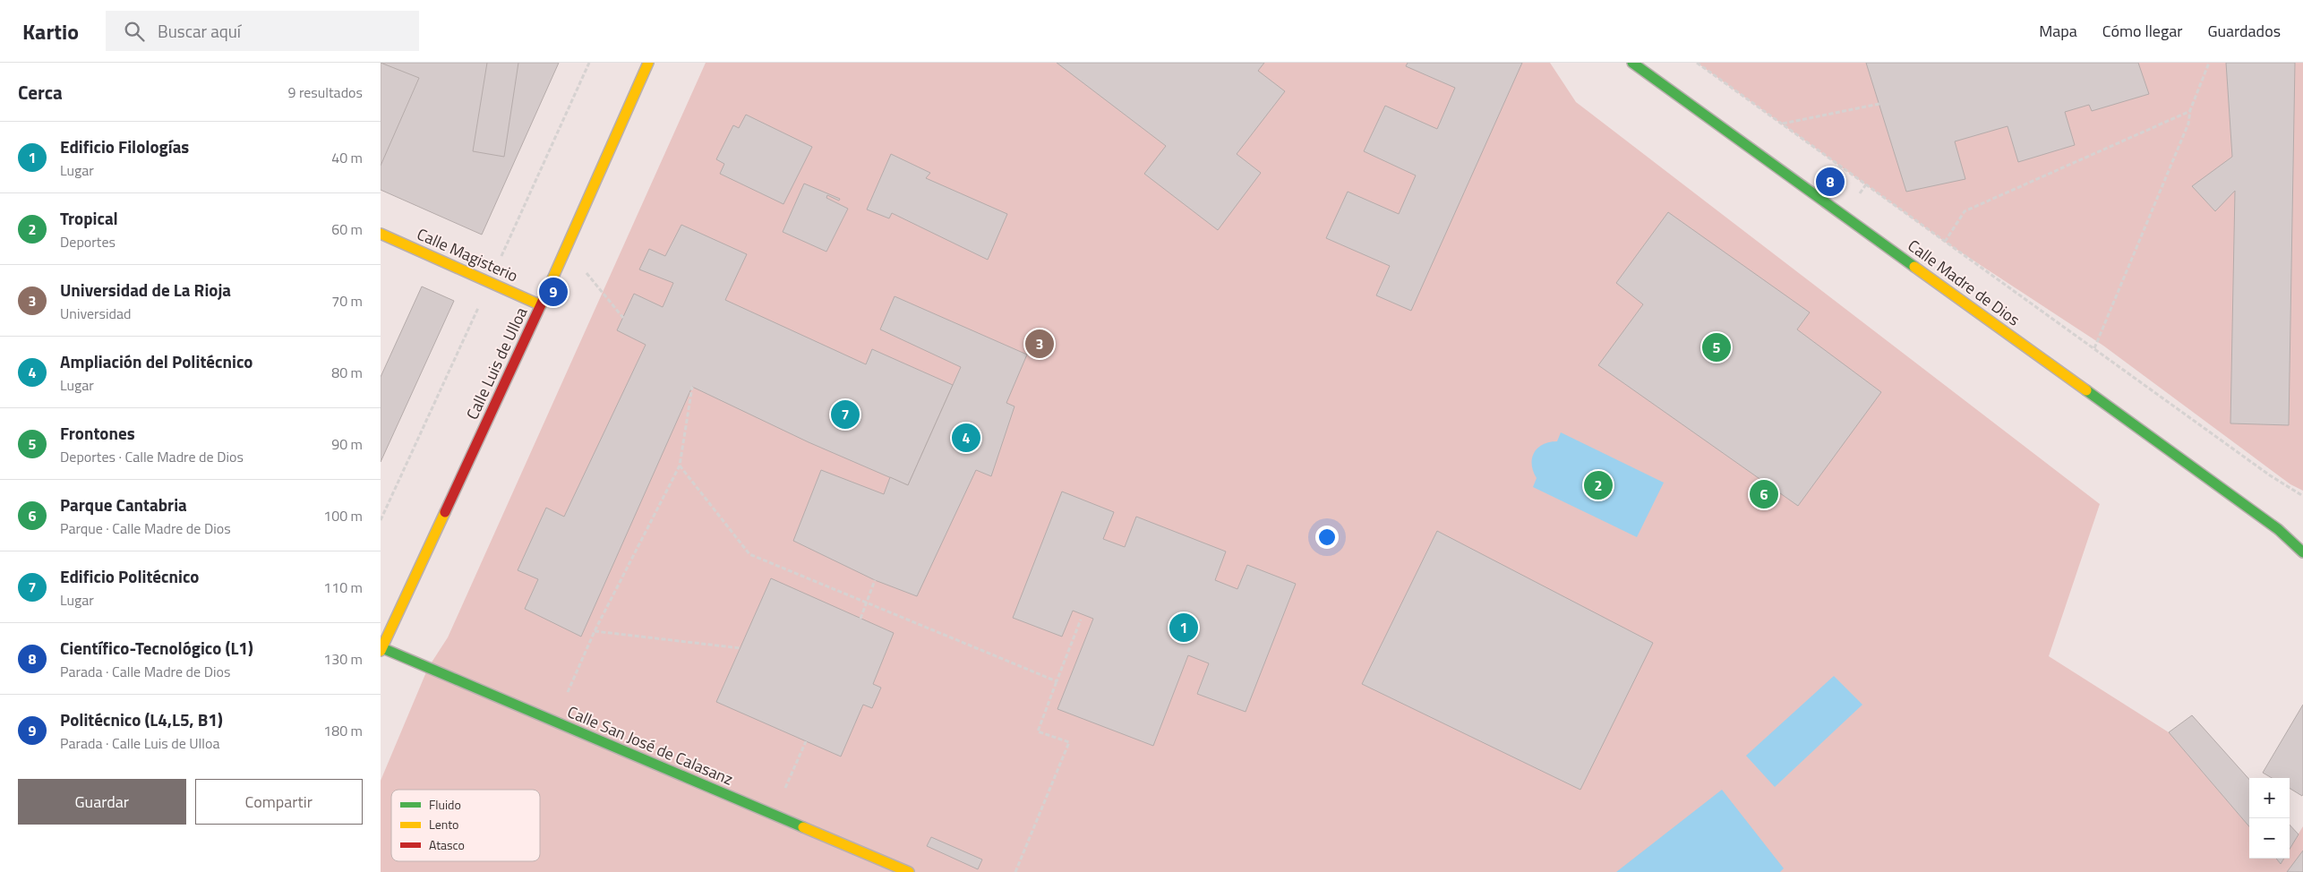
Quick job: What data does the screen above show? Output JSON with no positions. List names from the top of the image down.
{
  "streets": {
    "main road": [
      "Calle Magisterio",
      "Calle Madre de Dios",
      "Calle Luis de Ulloa",
      "Calle San José de Calasanz"
    ]
  },
  "crossings": [
    ["Calle Magisterio", "Calle Luis de Ulloa"],
    ["Calle Luis de Ulloa", "Calle San José de Calasanz"]
  ],
  "legend": ["Fluido", "Lento", "Atasco"],
  "page": {
    "header": "Kartio",
    "search": "Buscar aquí",
    "nav": ["Mapa", "Cómo llegar", "Guardados"],
    "heading": ["Cerca", "9 resultados"],
    "list": [
      {
        "mark": "1",
        "name": "Edificio Filologías",
        "note": "Lugar",
        "value": "40 m"
      },
      {
        "mark": "2",
        "name": "Tropical",
        "note": "Deportes",
        "value": "60 m"
      },
      {
        "mark": "3",
        "name": "Universidad de La Rioja",
        "note": "Universidad",
        "value": "70 m"
      },
      {
        "mark": "4",
        "name": "Ampliación del Politécnico",
        "note": "Lugar",
        "value": "80 m"
      },
      {
        "mark": "5",
        "name": "Frontones",
        "note": "Deportes · Calle Madre de Dios",
        "value": "90 m"
      },
      {
        "mark": "6",
        "name": "Parque Cantabria",
        "note": "Parque · Calle Madre de Dios",
        "value": "100 m"
      },
      {
        "mark": "7",
        "name": "Edificio Politécnico",
        "note": "Lugar",
        "value": "110 m"
      },
      {
        "mark": "8",
        "name": "Científico-Tecnológico (L1)",
        "note": "Parada · Calle Madre de Dios",
        "value": "130 m"
      },
      {
        "mark": "9",
        "name": "Politécnico (L4,L5, B1)",
        "note": "Parada · Calle Luis de Ulloa",
        "value": "180 m"
      }
    ],
    "pins": [
      "8",
      "9",
      "3",
      "5",
      "7",
      "4",
      "2",
      "6",
      "1"
    ],
    "buttons": ["Guardar", "Compartir"],
    "map_buttons": ["+", "−"]
  }
}
